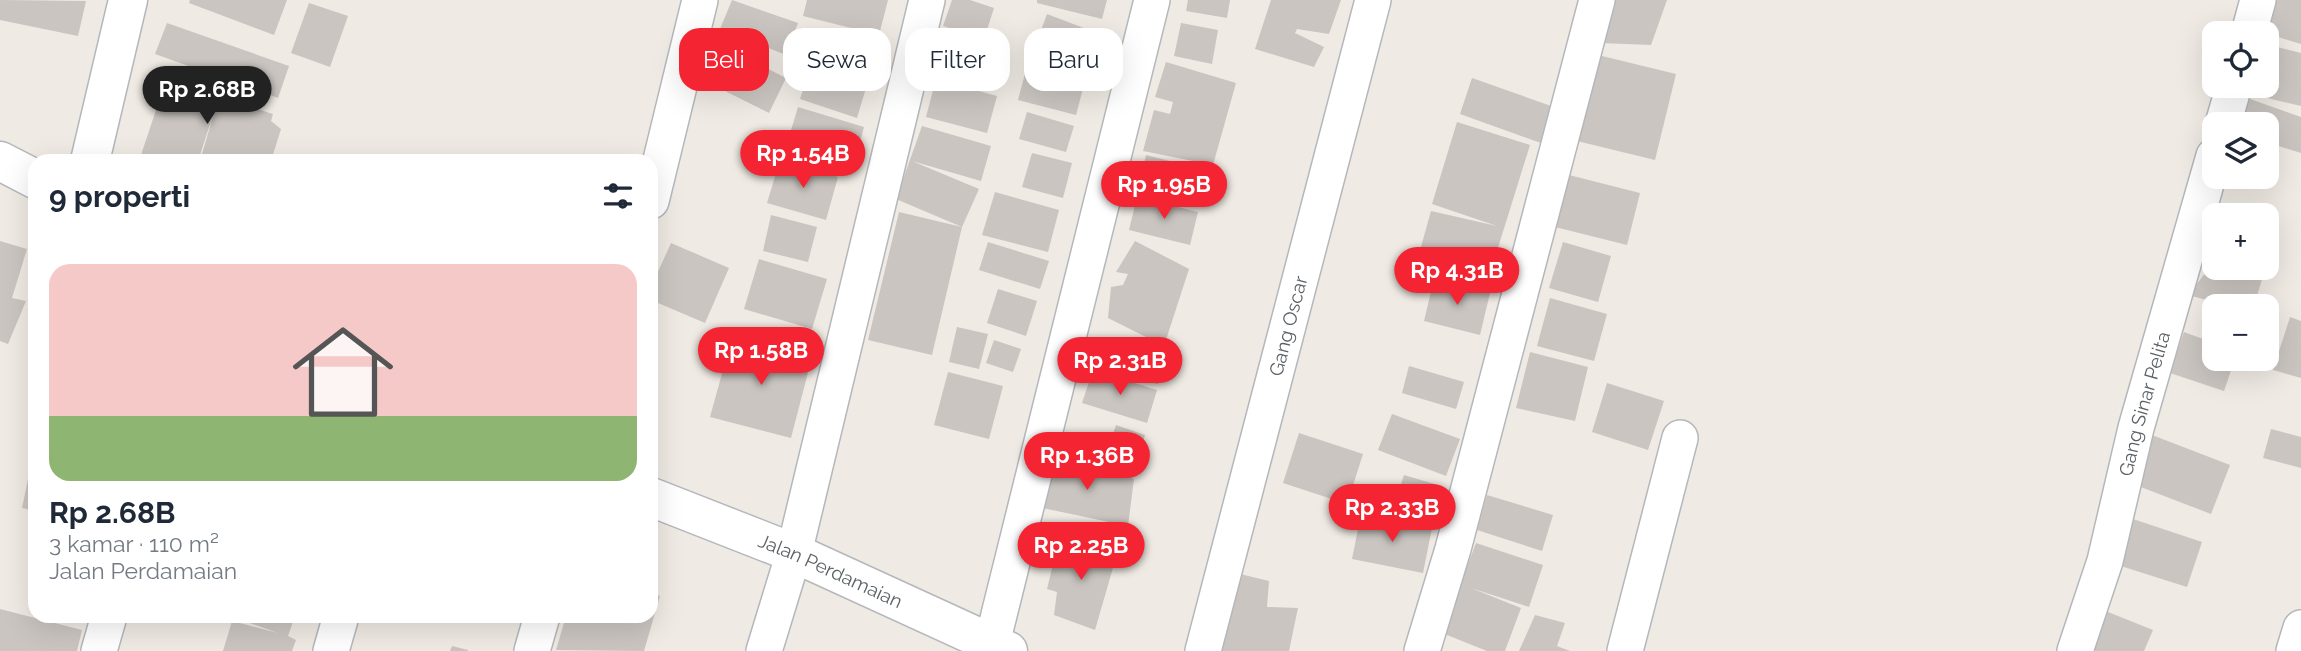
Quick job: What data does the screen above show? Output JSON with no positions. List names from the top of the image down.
{
  "streets": {
    "street": ["Gang Oscar", "Gang Sinar Pelita", "Jalan Perdamaian"]
  },
  "page": {
    "map_buttons": ["+", "−"],
    "chip": [
      "Beli",
      "Sewa",
      "Filter",
      "Baru"
    ],
    "price": [
      "Rp 2.68B",
      "Rp 1.54B",
      "Rp 1.95B",
      "Rp 4.31B",
      "Rp 1.58B",
      "Rp 2.31B",
      "Rp 1.36B",
      "Rp 2.33B",
      "Rp 2.25B"
    ],
    "heading": "9 properti",
    "list": [
      {
        "name": "Rp 2.68B",
        "note": "3 kamar · 110 m² · Jalan Perdamaian"
      }
    ]
  }
}
